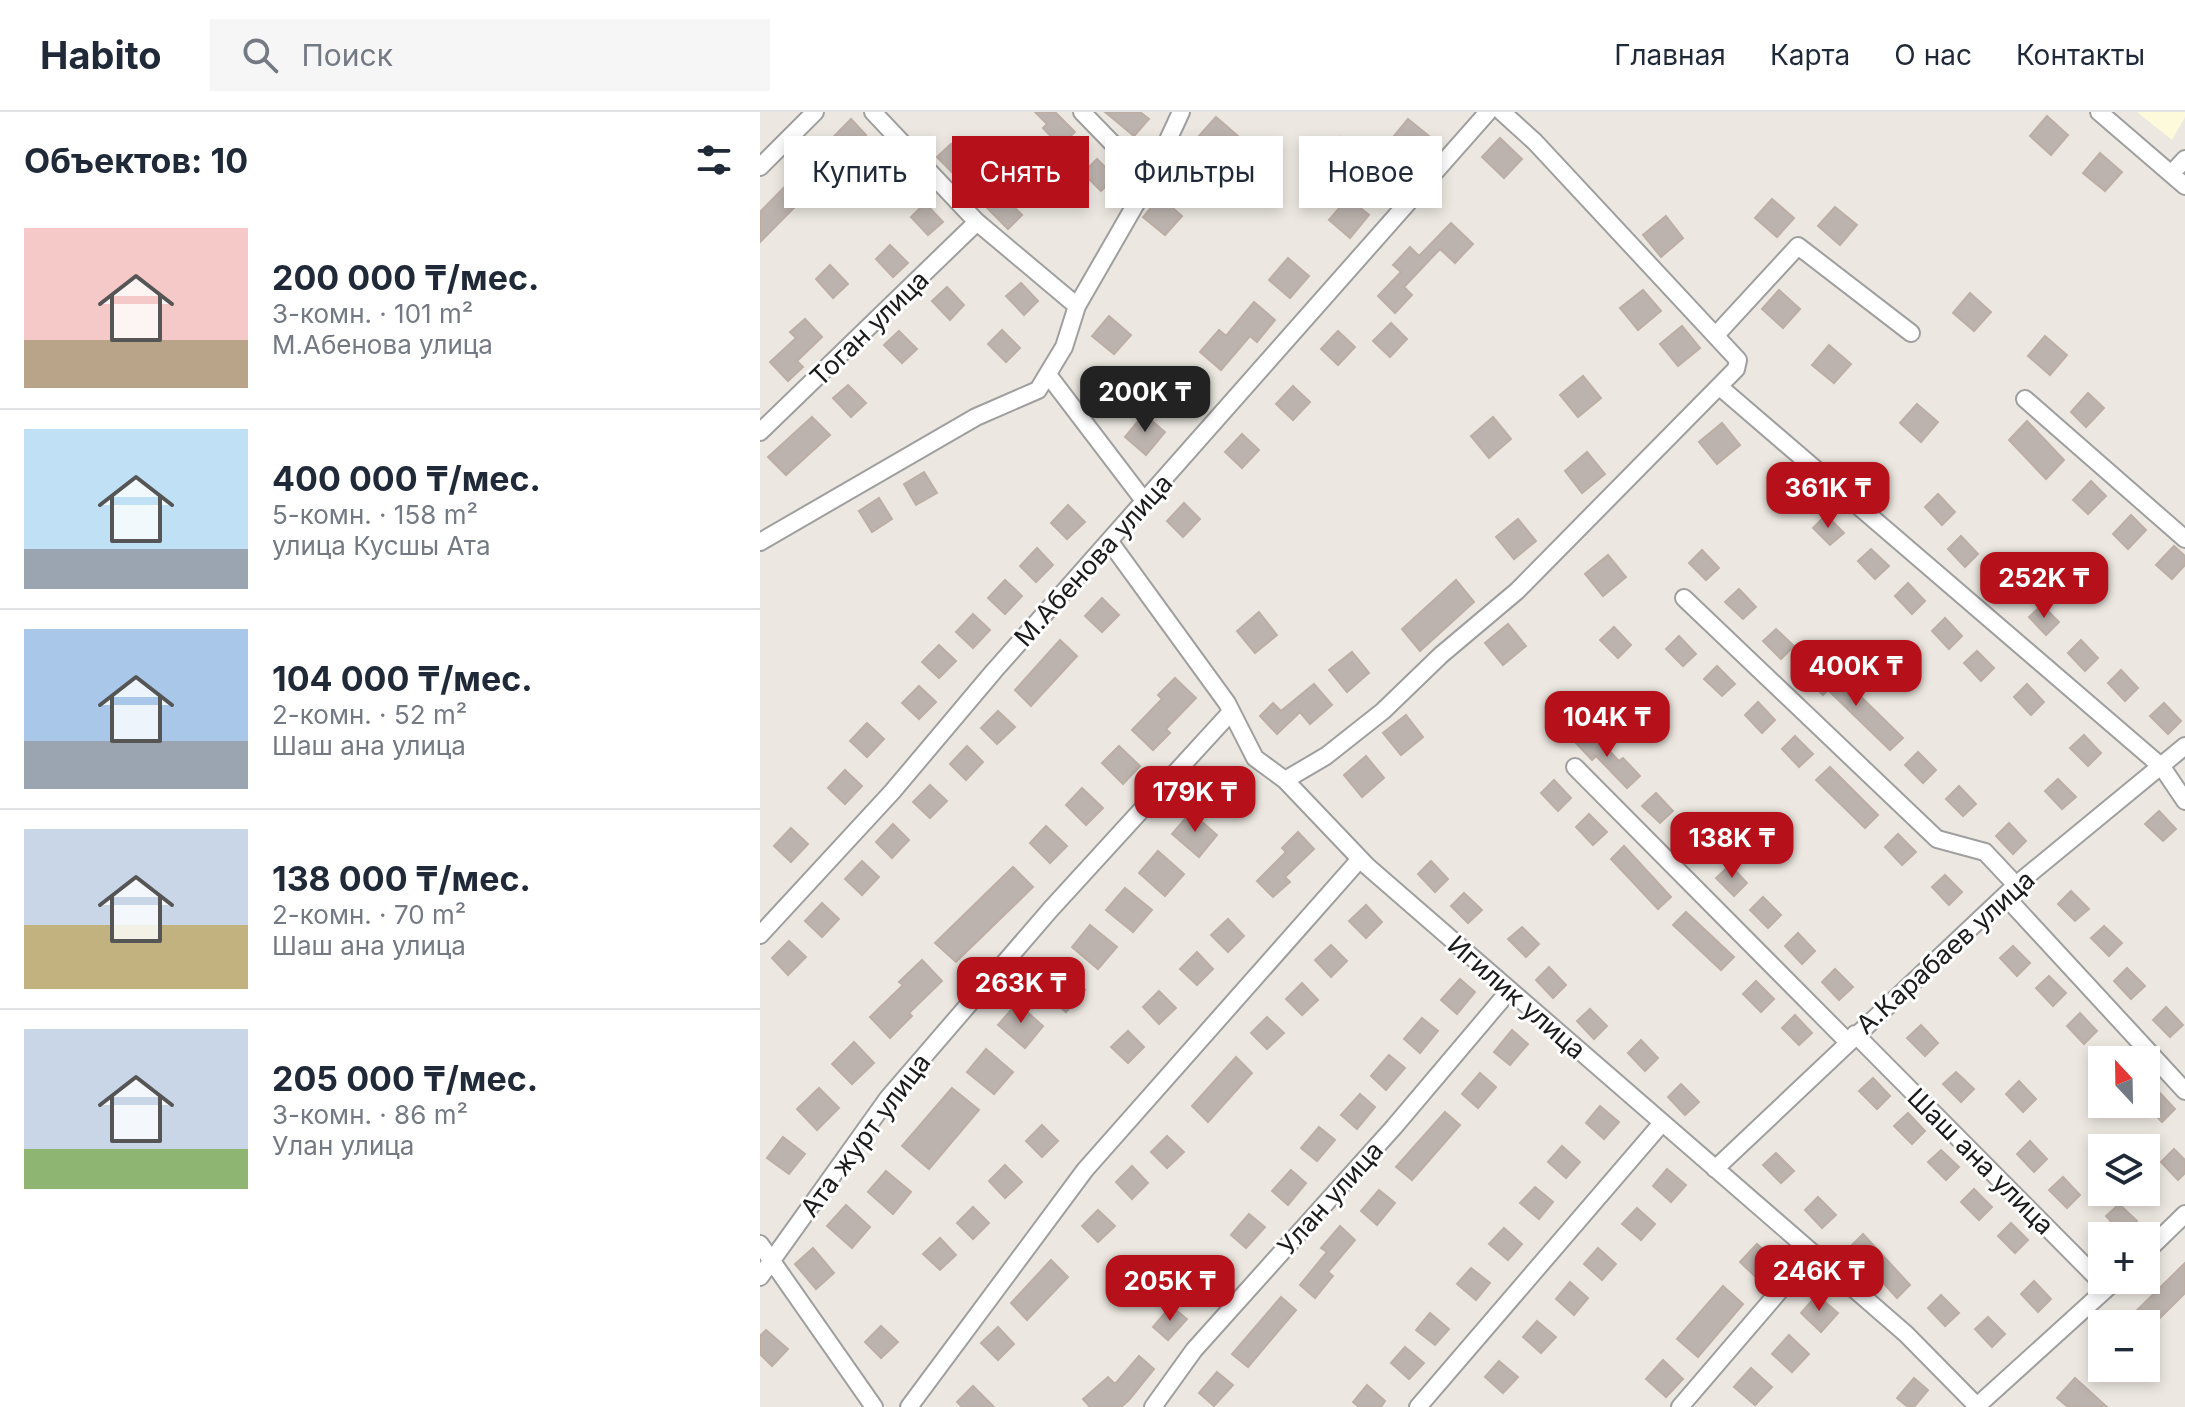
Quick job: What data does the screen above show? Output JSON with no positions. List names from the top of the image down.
{
  "streets": {
    "street": [
      "Тоган улица",
      "М.Абенова улица",
      "А.Карабаев улица",
      "Игилик улица",
      "Ата журт улица",
      "Шаш ана улица",
      "Улан улица"
    ]
  },
  "crossings": [
    ["М.Абенова улица", "Игилик улица"],
    ["А.Карабаев улица", "Игилик улица"],
    ["А.Карабаев улица", "Шаш ана улица"],
    ["Игилик улица", "Ата журт улица"],
    ["Игилик улица", "Улан улица"]
  ],
  "north": "top",
  "page": {
    "header": "Habito",
    "search": "Поиск",
    "nav": [
      "Главная",
      "Карта",
      "О нас",
      "Контакты"
    ],
    "heading": "Объектов: 10",
    "chip": [
      "Купить",
      "Снять",
      "Фильтры",
      "Новое"
    ],
    "list": [
      {
        "name": "200 000 ₸/мес.",
        "note": "3-комн. · 101 m² · М.Абенова улица"
      },
      {
        "name": "400 000 ₸/мес.",
        "note": "5-комн. · 158 m² · улица Кусшы Ата"
      },
      {
        "name": "104 000 ₸/мес.",
        "note": "2-комн. · 52 m² · Шаш ана улица"
      },
      {
        "name": "138 000 ₸/мес.",
        "note": "2-комн. · 70 m² · Шаш ана улица"
      },
      {
        "name": "205 000 ₸/мес.",
        "note": "3-комн. · 86 m² · Улан улица"
      }
    ],
    "price": [
      "200K ₸",
      "361K ₸",
      "252K ₸",
      "400K ₸",
      "104K ₸",
      "179K ₸",
      "138K ₸",
      "263K ₸",
      "246K ₸",
      "205K ₸"
    ],
    "map_buttons": ["+", "−"]
  }
}
